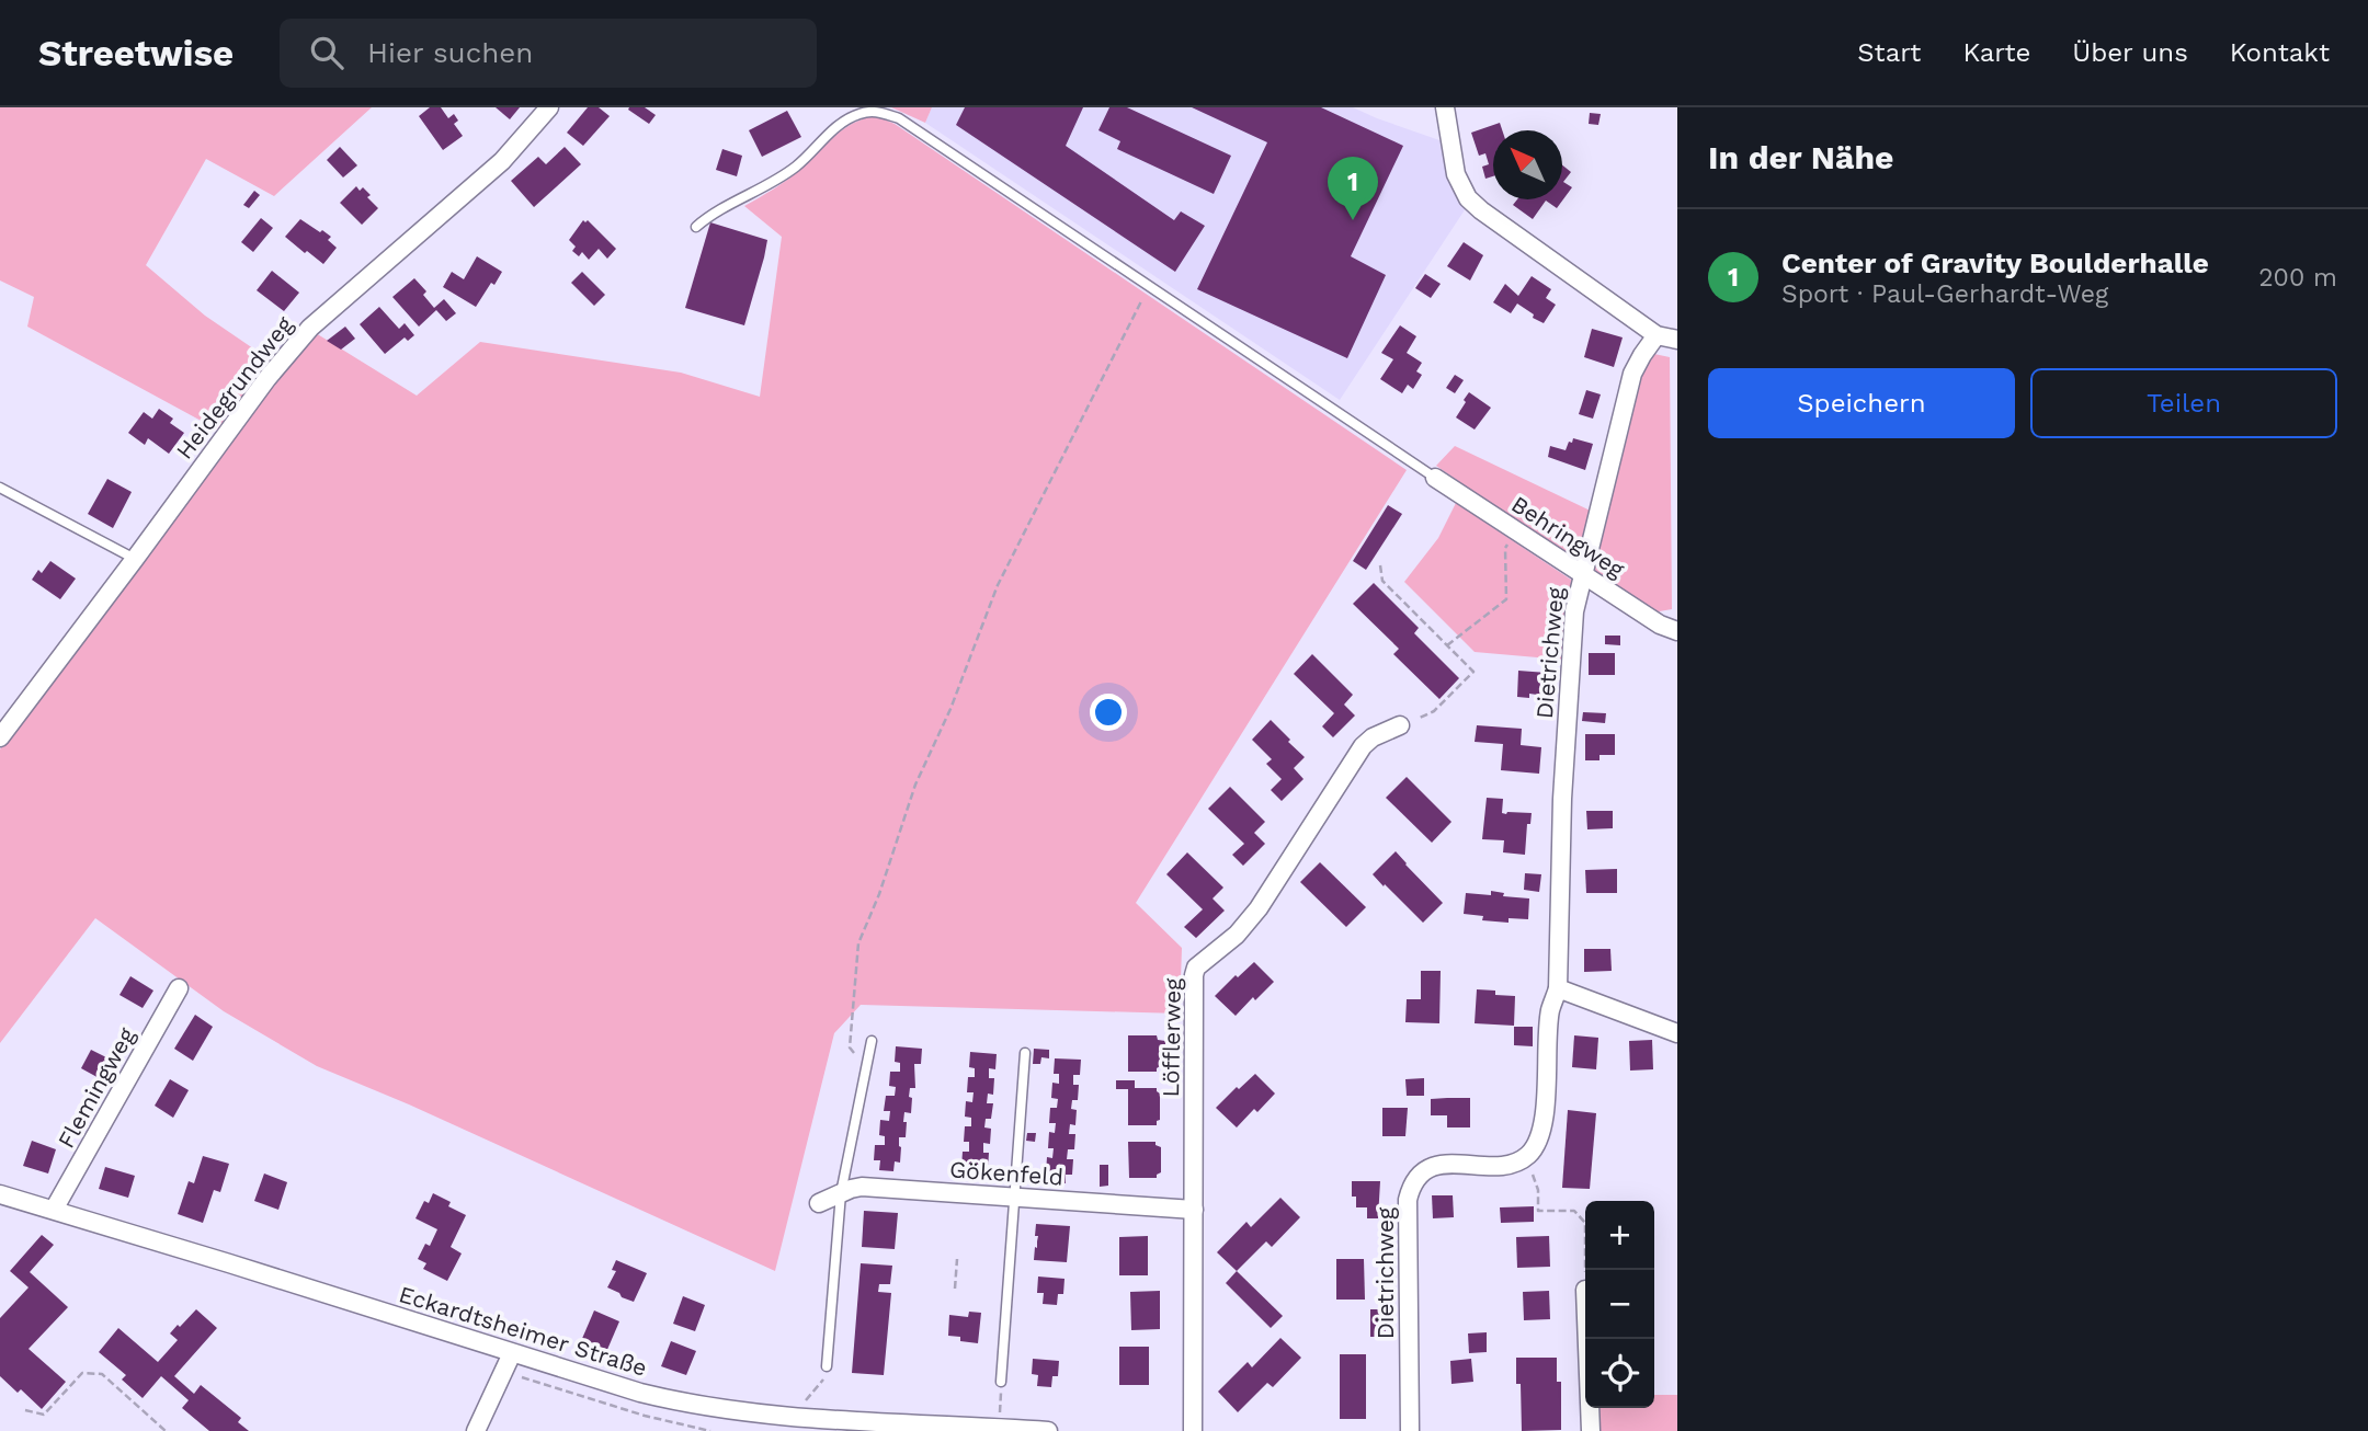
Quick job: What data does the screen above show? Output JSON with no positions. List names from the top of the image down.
{
  "streets": {
    "street": [
      "Heidegrundweg",
      "Behringweg",
      "Dietrichweg",
      "Löfflerweg",
      "Flemingweg",
      "Gökenfeld",
      "Eckardtsheimer Straße"
    ]
  },
  "crossings": [
    ["Behringweg", "Dietrichweg"],
    ["Löfflerweg", "Gökenfeld"],
    ["Flemingweg", "Eckardtsheimer Straße"]
  ],
  "north": "top left",
  "page": {
    "header": "Streetwise",
    "search": "Hier suchen",
    "nav": [
      "Start",
      "Karte",
      "Über uns",
      "Kontakt"
    ],
    "heading": "In der Nähe",
    "pins": "1",
    "list": [
      {
        "mark": "1",
        "name": "Center of Gravity Boulderhalle",
        "note": "Sport · Paul-Gerhardt-Weg",
        "value": "200 m"
      }
    ],
    "buttons": ["Speichern", "Teilen"],
    "map_buttons": ["+", "−"]
  }
}
